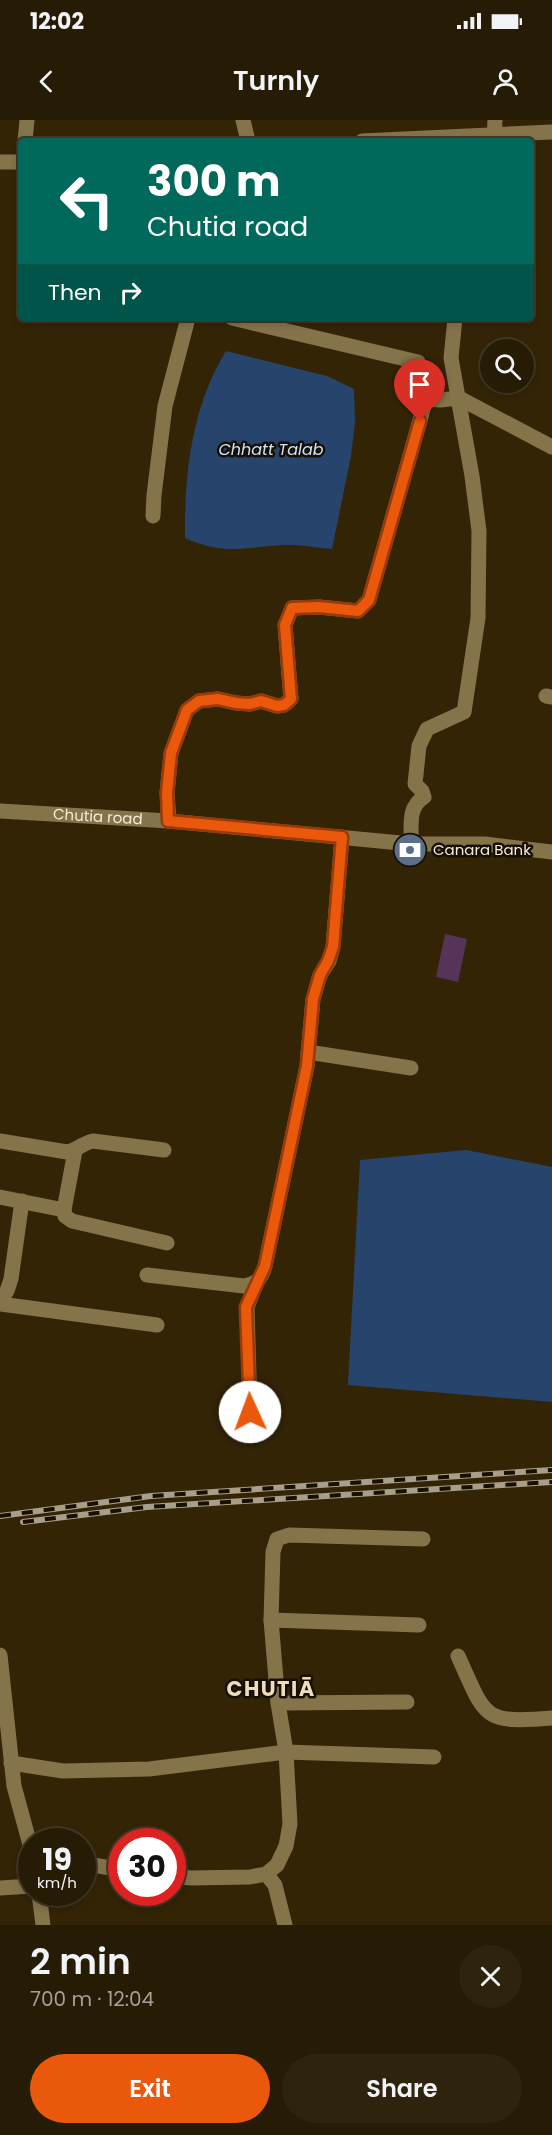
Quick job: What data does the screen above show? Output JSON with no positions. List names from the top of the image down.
{
  "streets": {
    "street": ["Chutia road"]
  },
  "districts": ["CHUTIĀ"],
  "water": ["Chhatt Talab"],
  "places": {
    "bank": ["Canara Bank"]
  },
  "page": {
    "status": "12:02",
    "header": "Turnly",
    "turn": ["300 m", "Chutia road"],
    "then": "Then",
    "speed": "19 km/h",
    "limit": "30",
    "heading": ["2 min", "700 m · 12:04"],
    "buttons": ["Exit", "Share"]
  }
}
